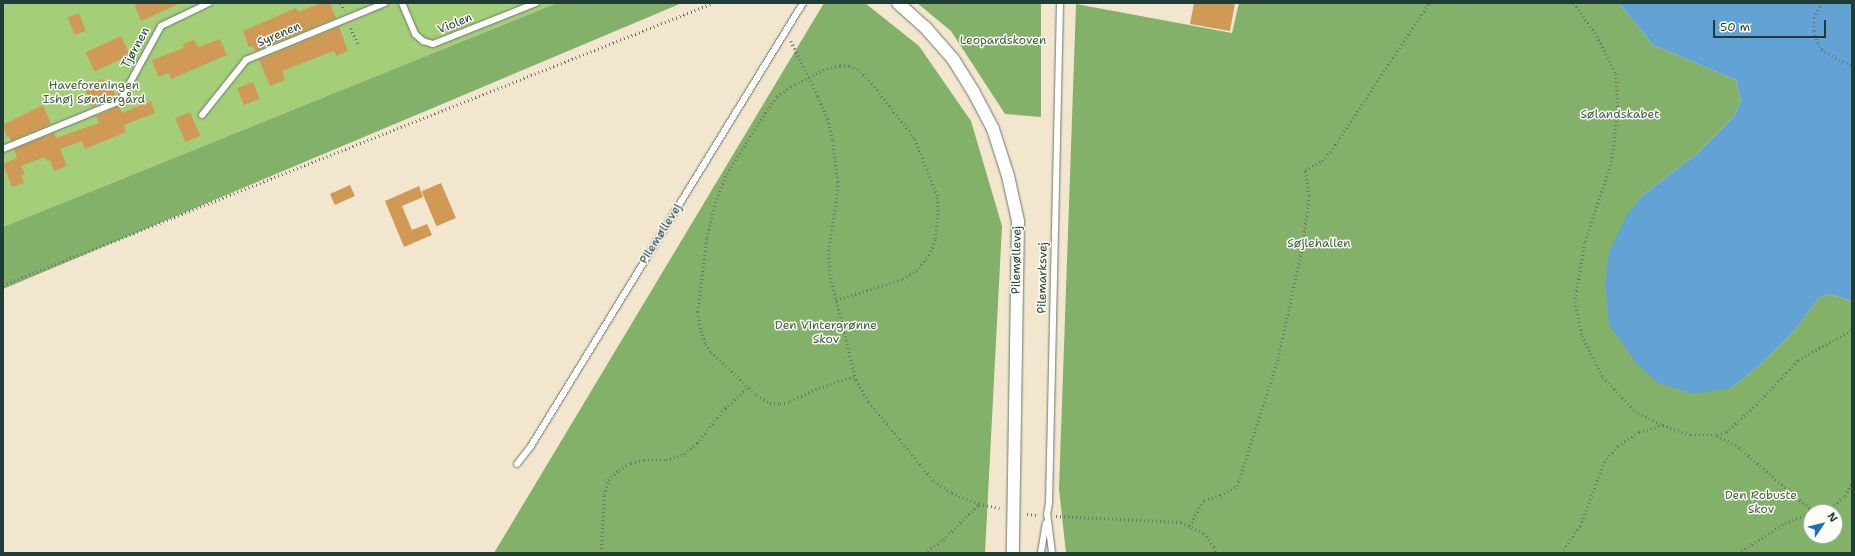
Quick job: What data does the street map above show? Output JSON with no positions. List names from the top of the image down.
{
  "streets": {
    "street": ["Pilemøllevej"],
    "lane": [
      "Violen",
      "Syrenen",
      "Tjørnen",
      "Pilemarksvej"
    ]
  },
  "parks": [
    "Leopardskoven",
    "Haveforeningen Ishøj Søndergård",
    "Sølandskabet",
    "Søjlehallen",
    "Den Vintergrønne Skov",
    "Den Robuste Skov"
  ],
  "scale_bar": "50 m",
  "north": "top right"
}
